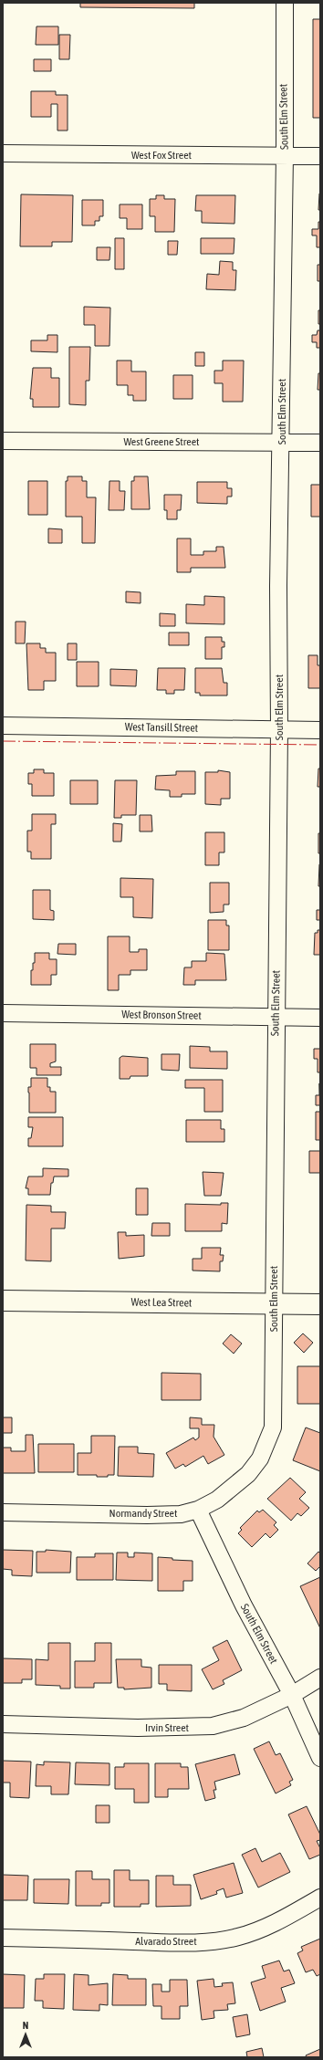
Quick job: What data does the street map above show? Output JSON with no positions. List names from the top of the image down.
{
  "streets": {
    "main road": ["West Lea Street"],
    "street": [
      "South Elm Street",
      "West Fox Street",
      "West Greene Street",
      "West Tansill Street",
      "West Bronson Street",
      "Normandy Street",
      "Irvin Street",
      "Alvarado Street"
    ]
  },
  "crossings": [
    ["South Elm Street", "West Fox Street"],
    ["South Elm Street", "West Greene Street"],
    ["South Elm Street", "West Tansill Street"],
    ["South Elm Street", "West Bronson Street"],
    ["South Elm Street", "West Lea Street"],
    ["South Elm Street", "Normandy Street"],
    ["South Elm Street", "Irvin Street"]
  ],
  "north": "top"
}
